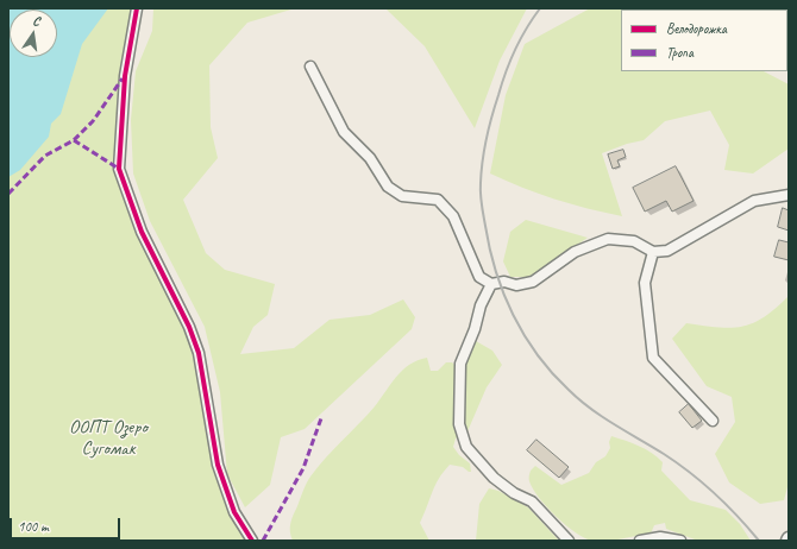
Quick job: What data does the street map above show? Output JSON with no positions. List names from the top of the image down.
{
  "parks": ["ООПТ Озеро Сугомак"],
  "legend": ["Велодорожка", "Тропа"],
  "scale_bar": "100 m",
  "north": "top"
}
